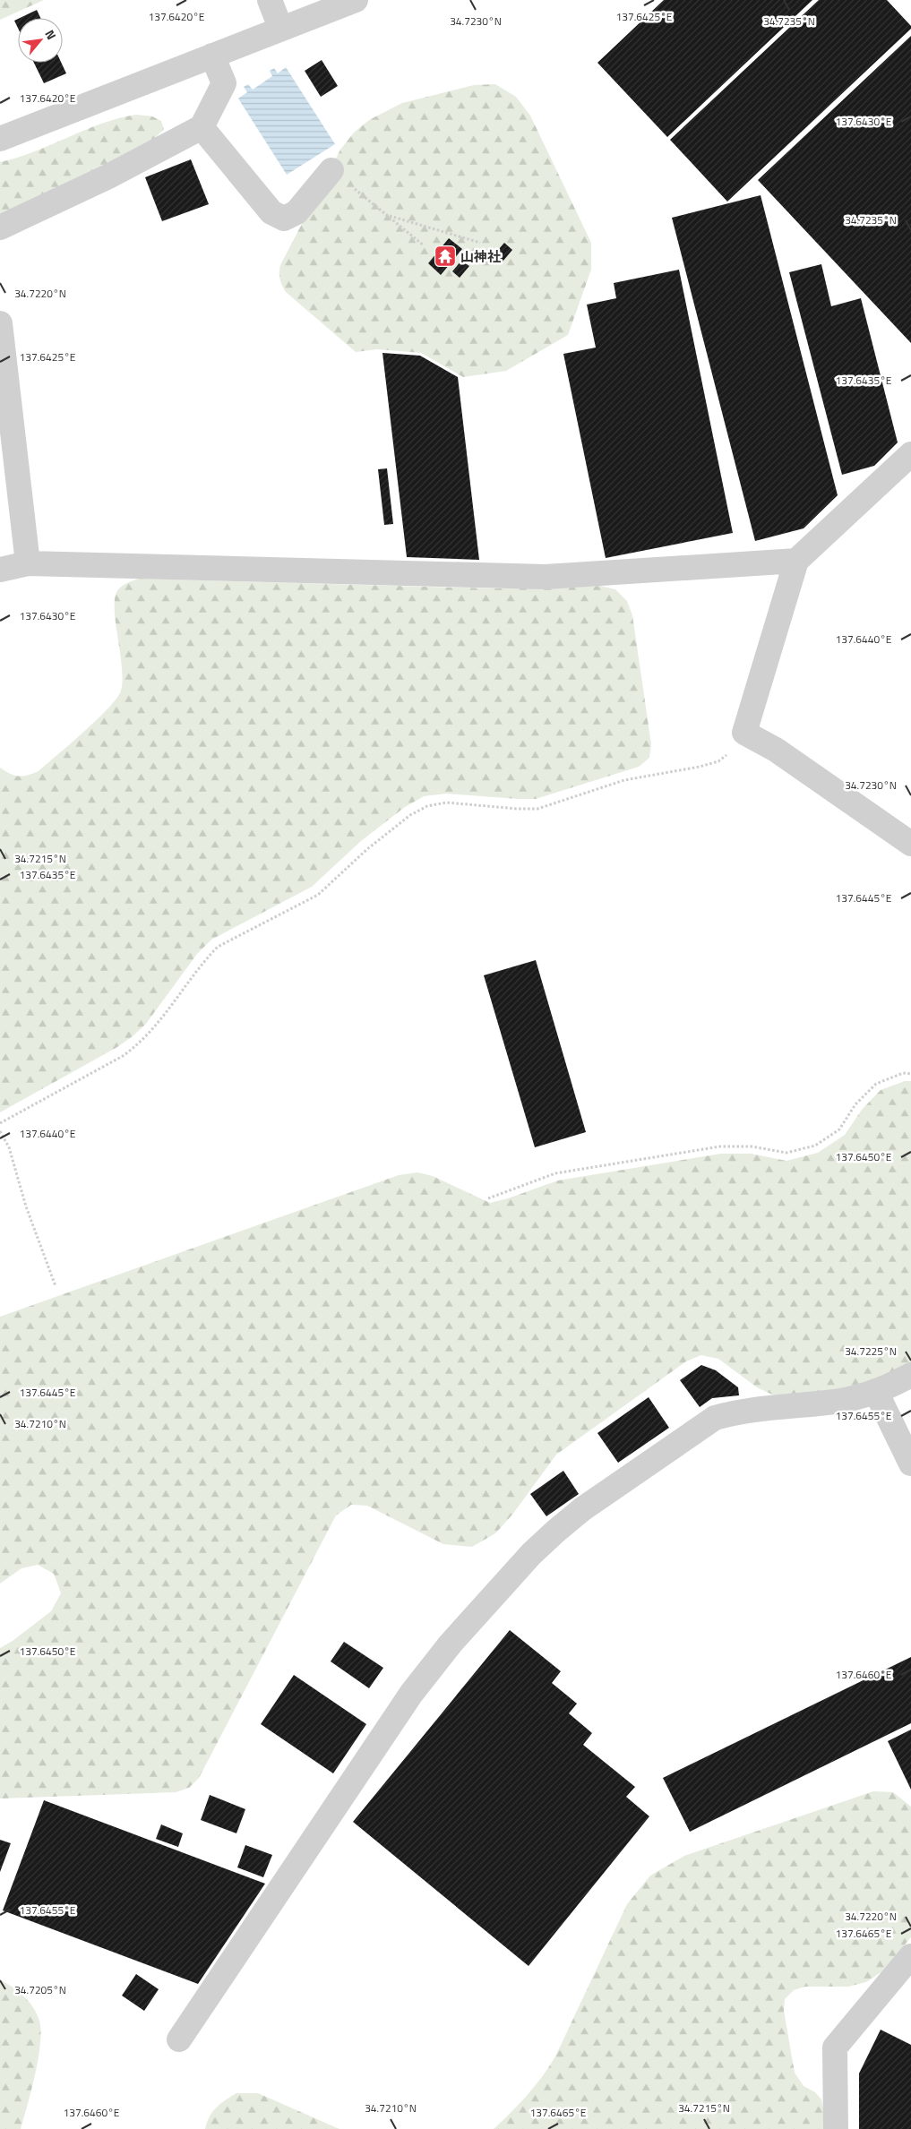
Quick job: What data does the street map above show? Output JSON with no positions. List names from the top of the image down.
{
  "places": {
    "temple": ["山神社"]
  },
  "north": "top right",
  "coordinates": [
    "137.6420°E",
    "137.6425°E",
    "34.7230°N",
    "34.7235°N",
    "137.6430°E",
    "34.7220°N",
    "137.6435°E",
    "137.6440°E",
    "34.7215°N",
    "137.6445°E",
    "137.6450°E",
    "34.7225°N",
    "137.6455°E",
    "34.7210°N",
    "137.6460°E",
    "137.6465°E",
    "34.7205°N"
  ]
}
